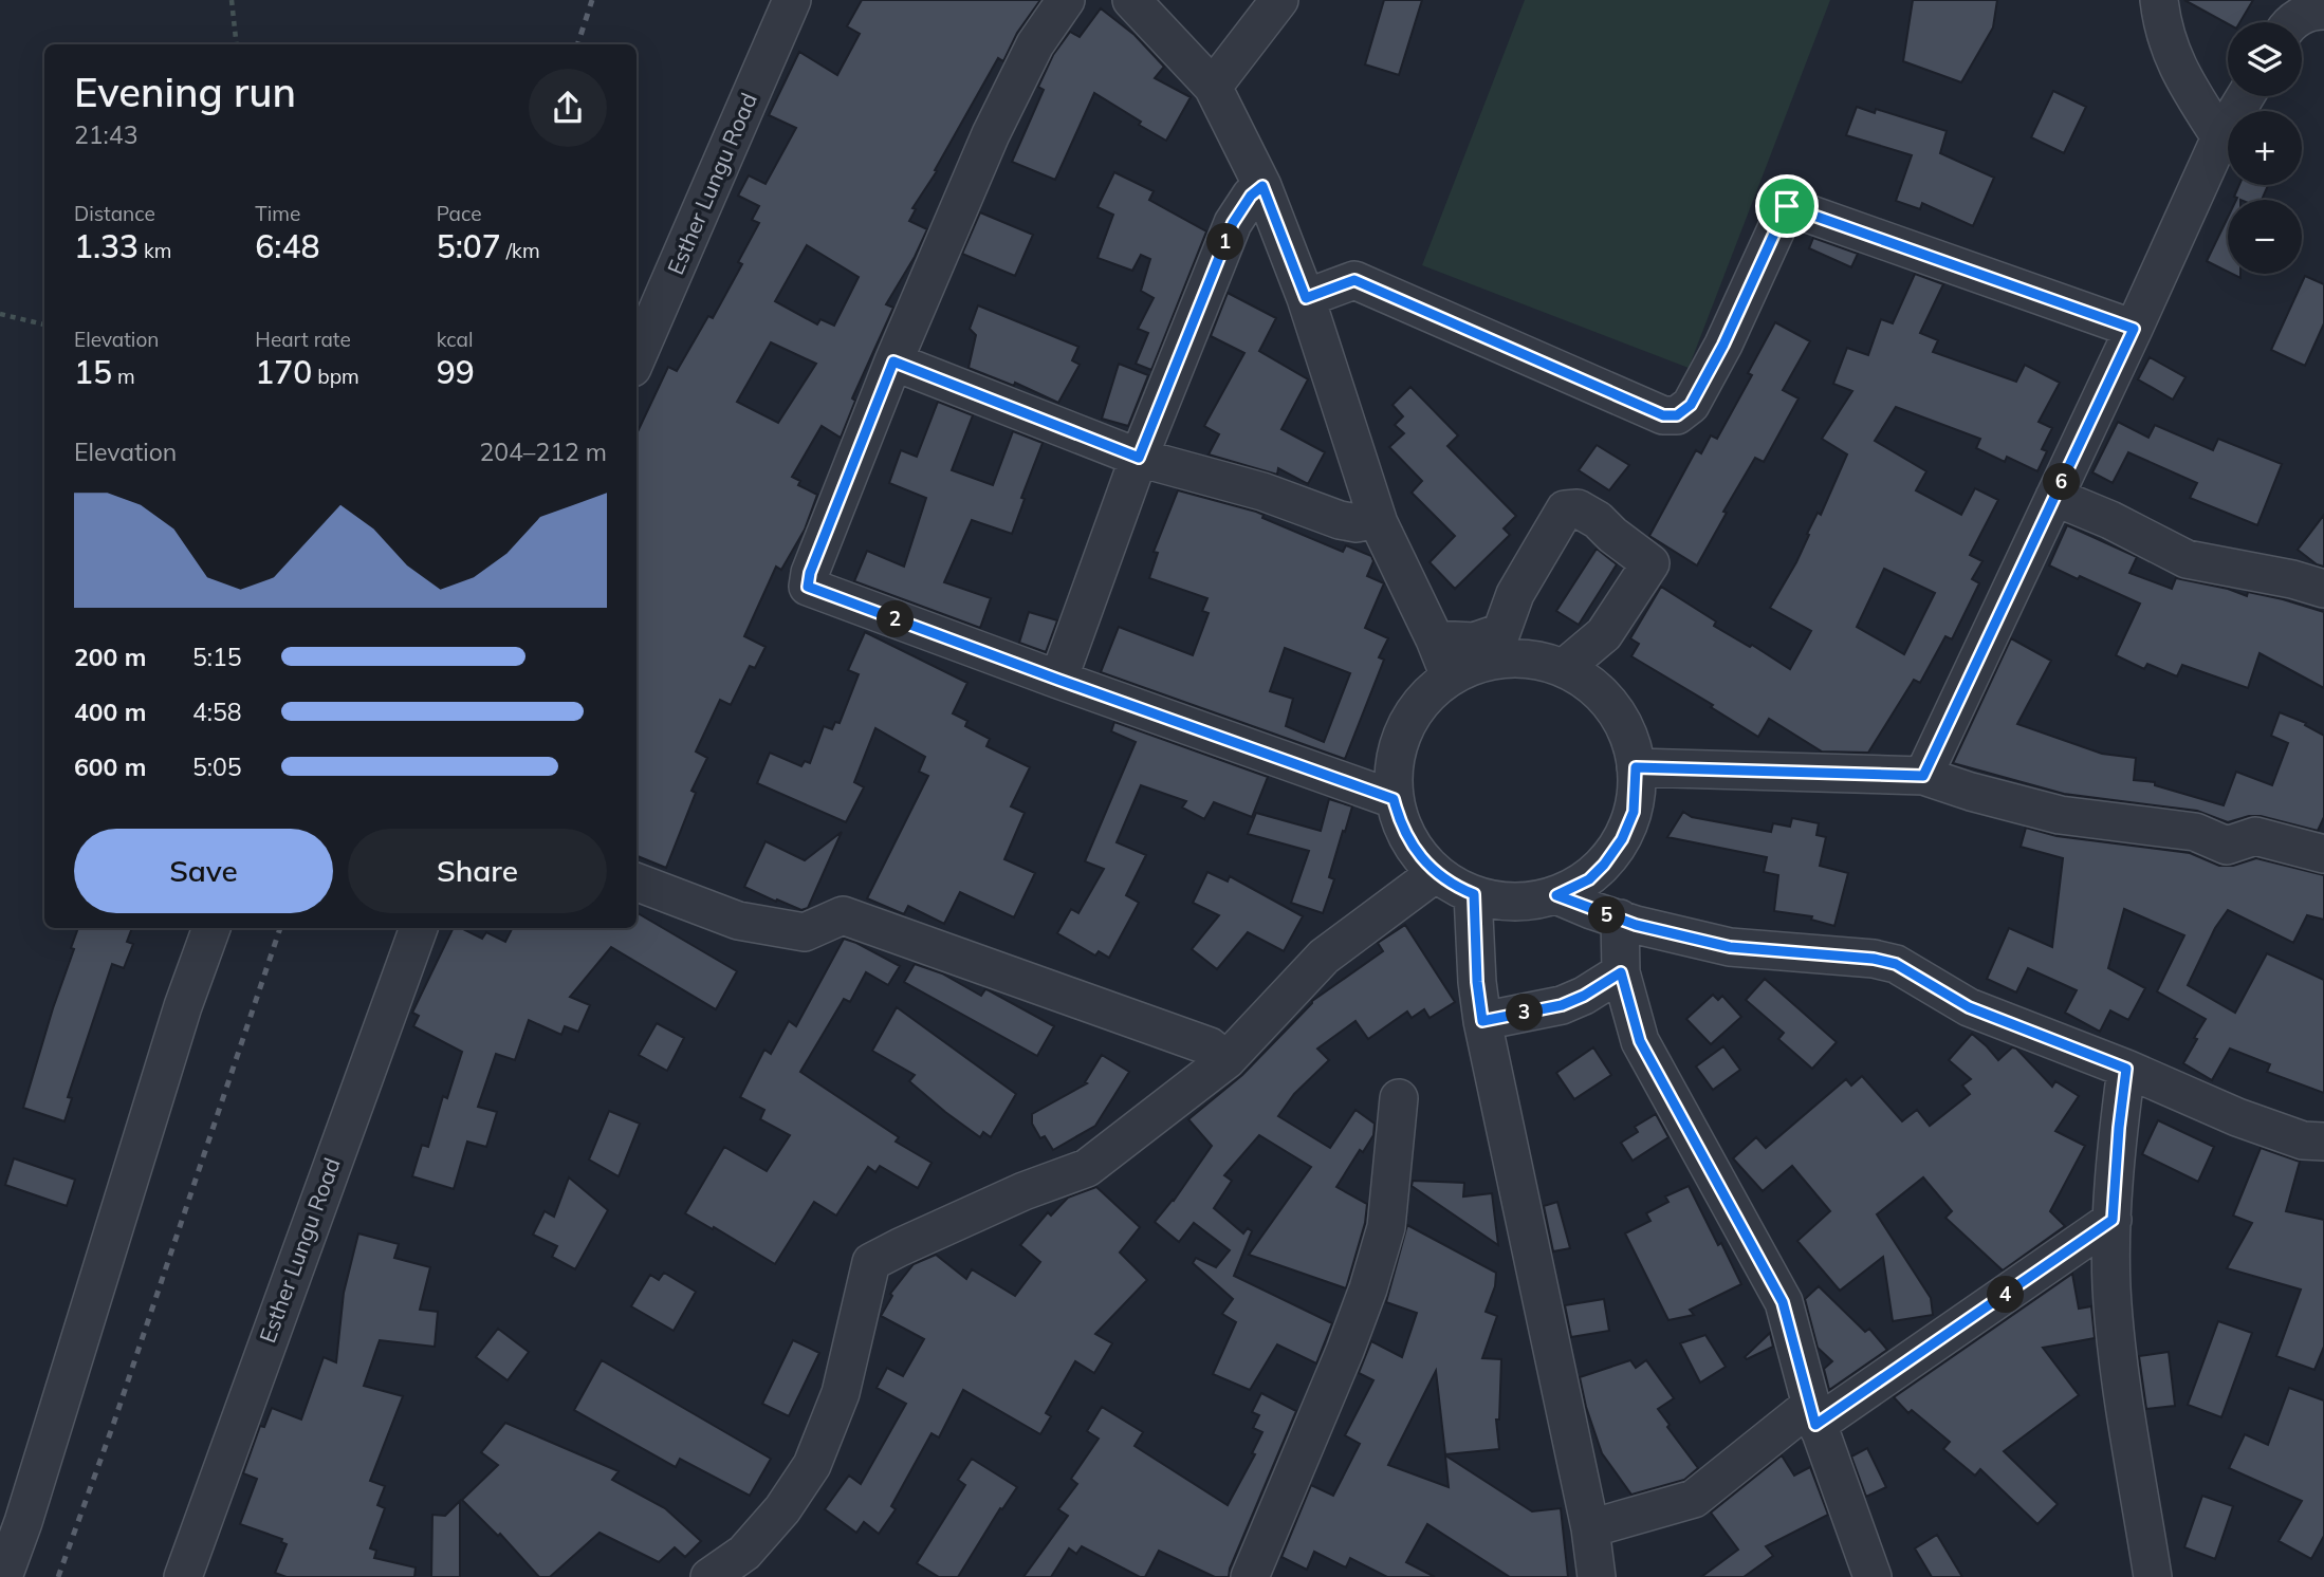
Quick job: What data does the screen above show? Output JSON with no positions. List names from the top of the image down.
{
  "streets": {
    "street": ["Esther Lungu Road"]
  },
  "page": {
    "map_buttons": ["+", "−"],
    "heading": ["Evening run", "21:43"],
    "stats": [
      ["Distance", "1.33 km"],
      ["Time", "6:48"],
      ["Pace", "5:07 /km"],
      ["Elevation", "15 m"],
      ["Heart rate", "170 bpm"],
      ["kcal", "99"]
    ],
    "pins": [
      "1",
      "6",
      "2",
      "5",
      "3",
      "4"
    ],
    "chart": ["Elevation", "204–212 m"],
    "list": [
      {
        "name": "200 m",
        "note": "5:15"
      },
      {
        "name": "400 m",
        "note": "4:58"
      },
      {
        "name": "600 m",
        "note": "5:05"
      }
    ],
    "buttons": ["Save", "Share"]
  }
}
